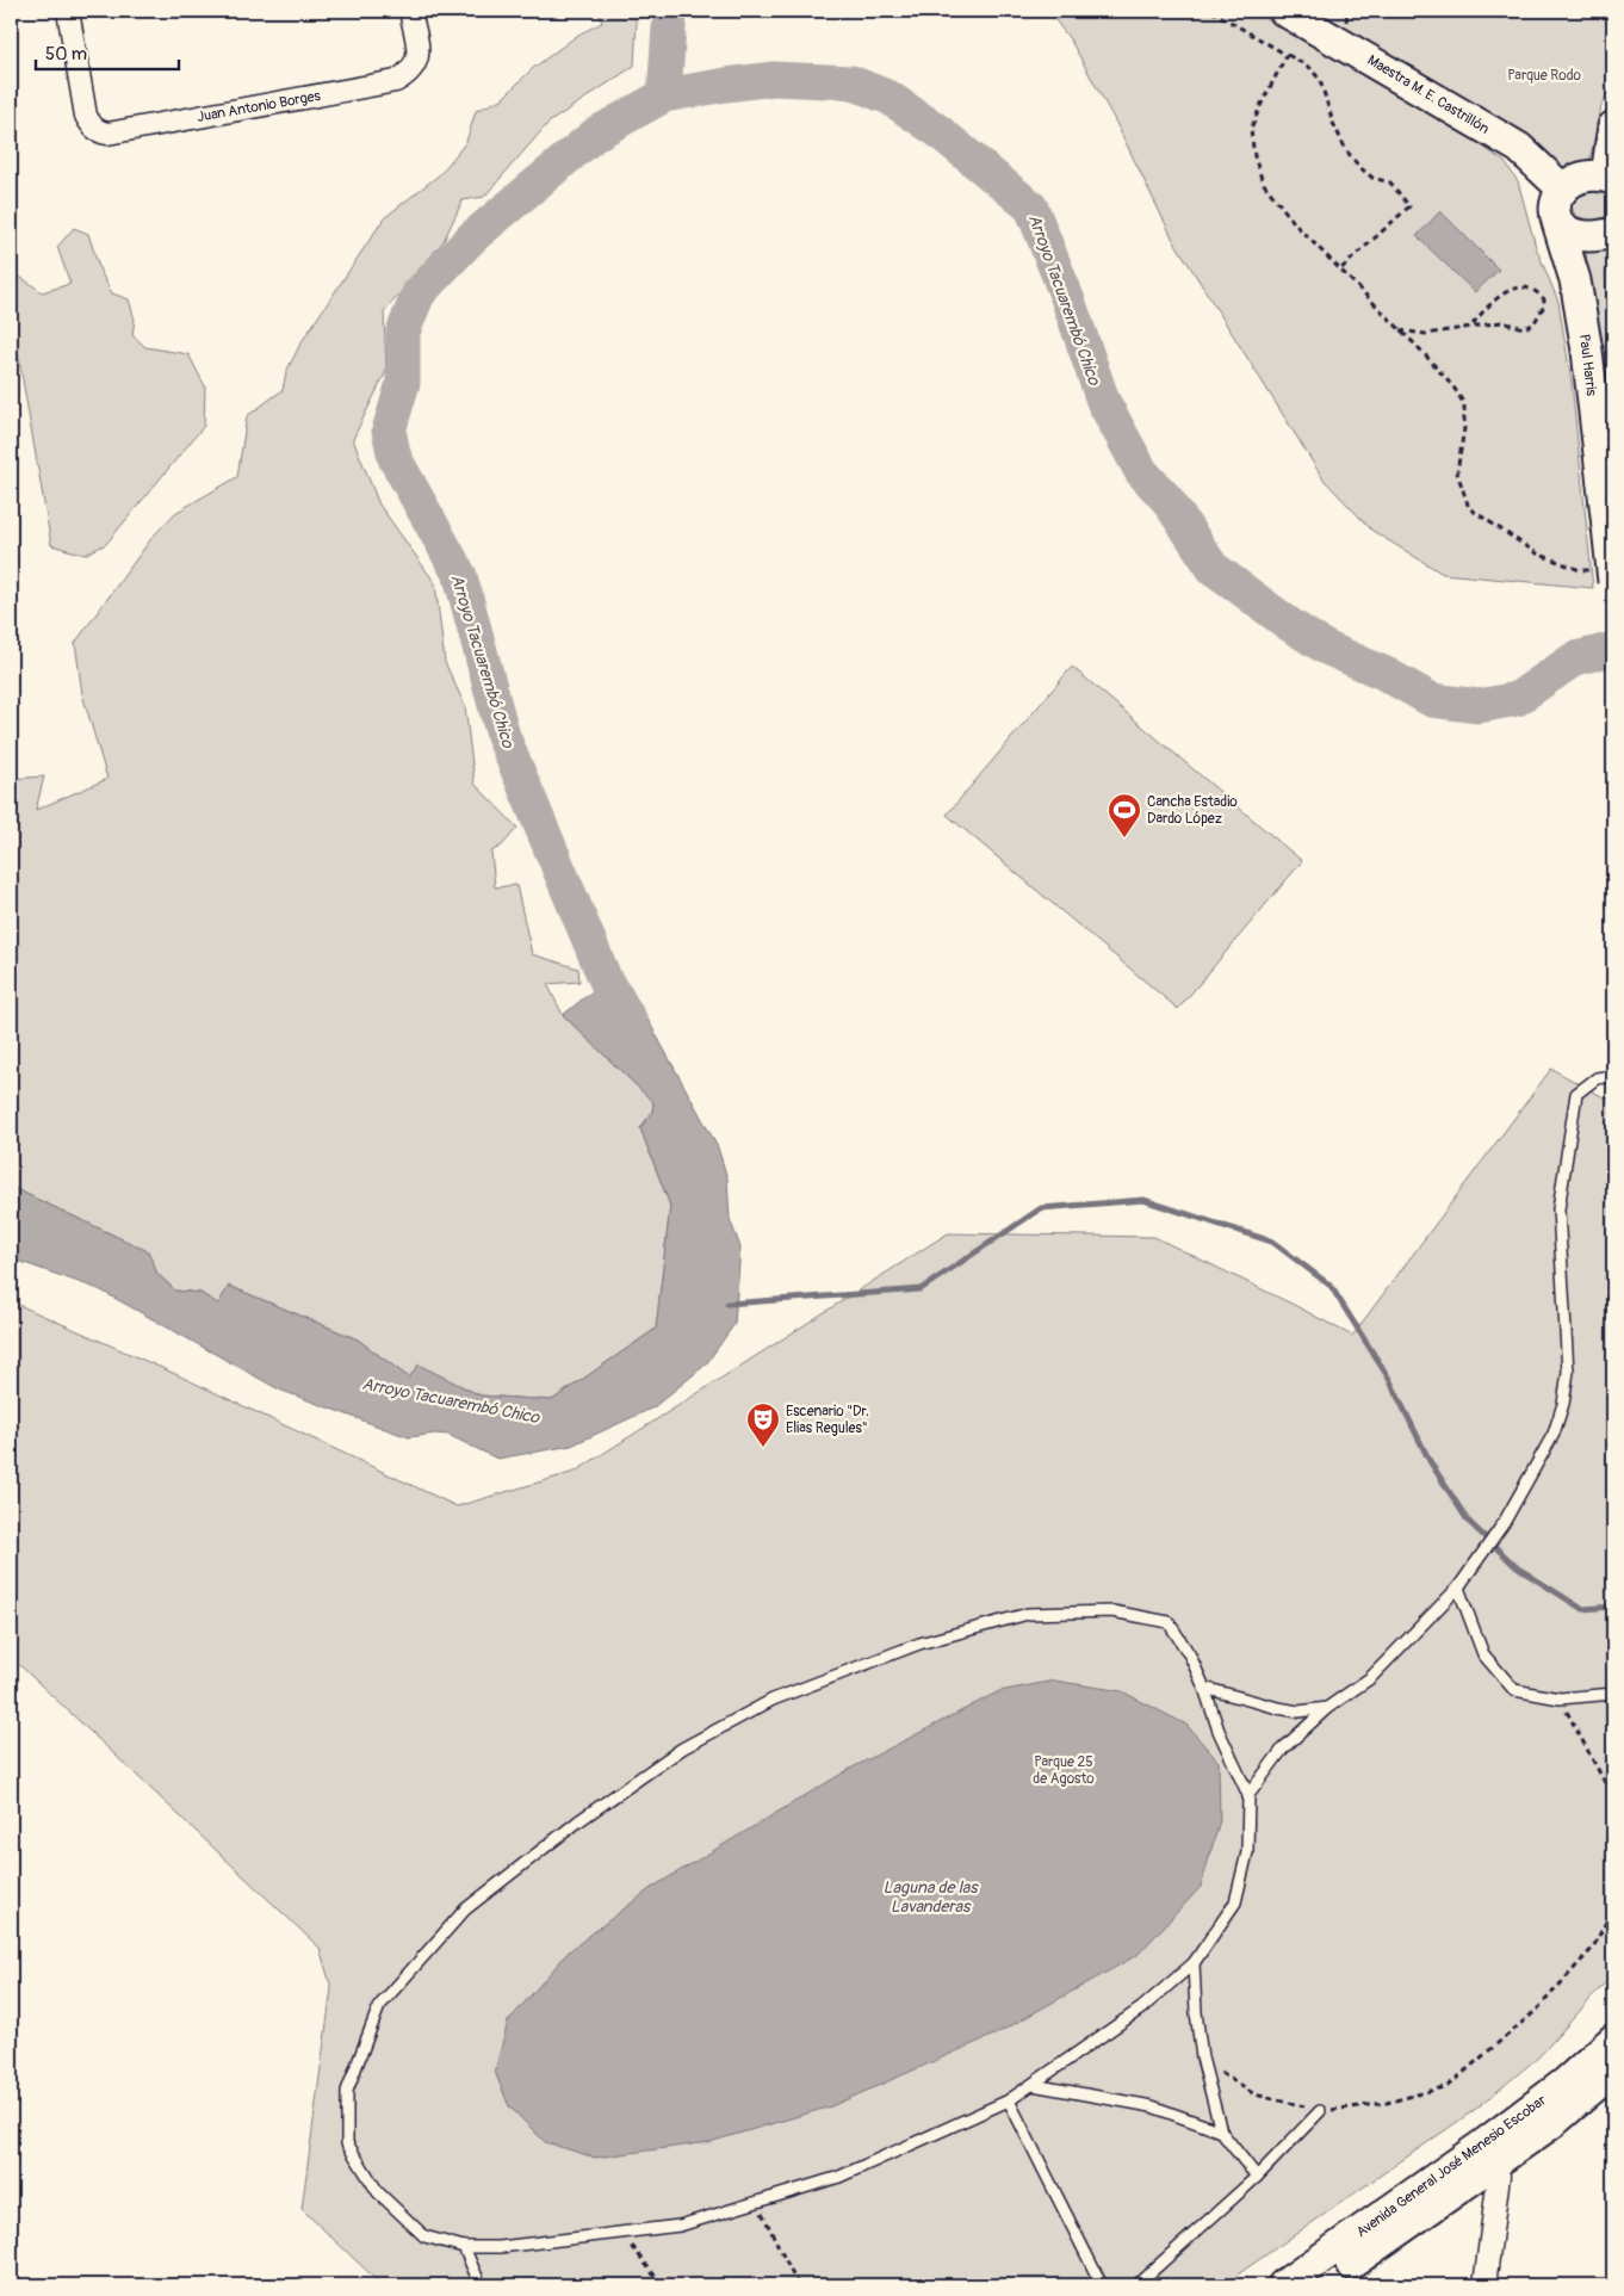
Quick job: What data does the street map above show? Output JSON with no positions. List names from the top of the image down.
{
  "streets": {
    "main road": ["Maestra M. E. Castrillón", "Paul Harris", "Avenida General José Menesio Escobar"],
    "street": ["Juan Antonio Borges"]
  },
  "water": ["Arroyo Tacuarembó Chico", "Laguna de las Lavanderas"],
  "parks": ["Parque Rodo", "Parque 25 de Agosto"],
  "places": {
    "sports": ["Cancha Estadio Dardo López"],
    "theatre": ["Escenario \"Dr. Elias Regules\""]
  },
  "scale_bar": "50 m"
}
